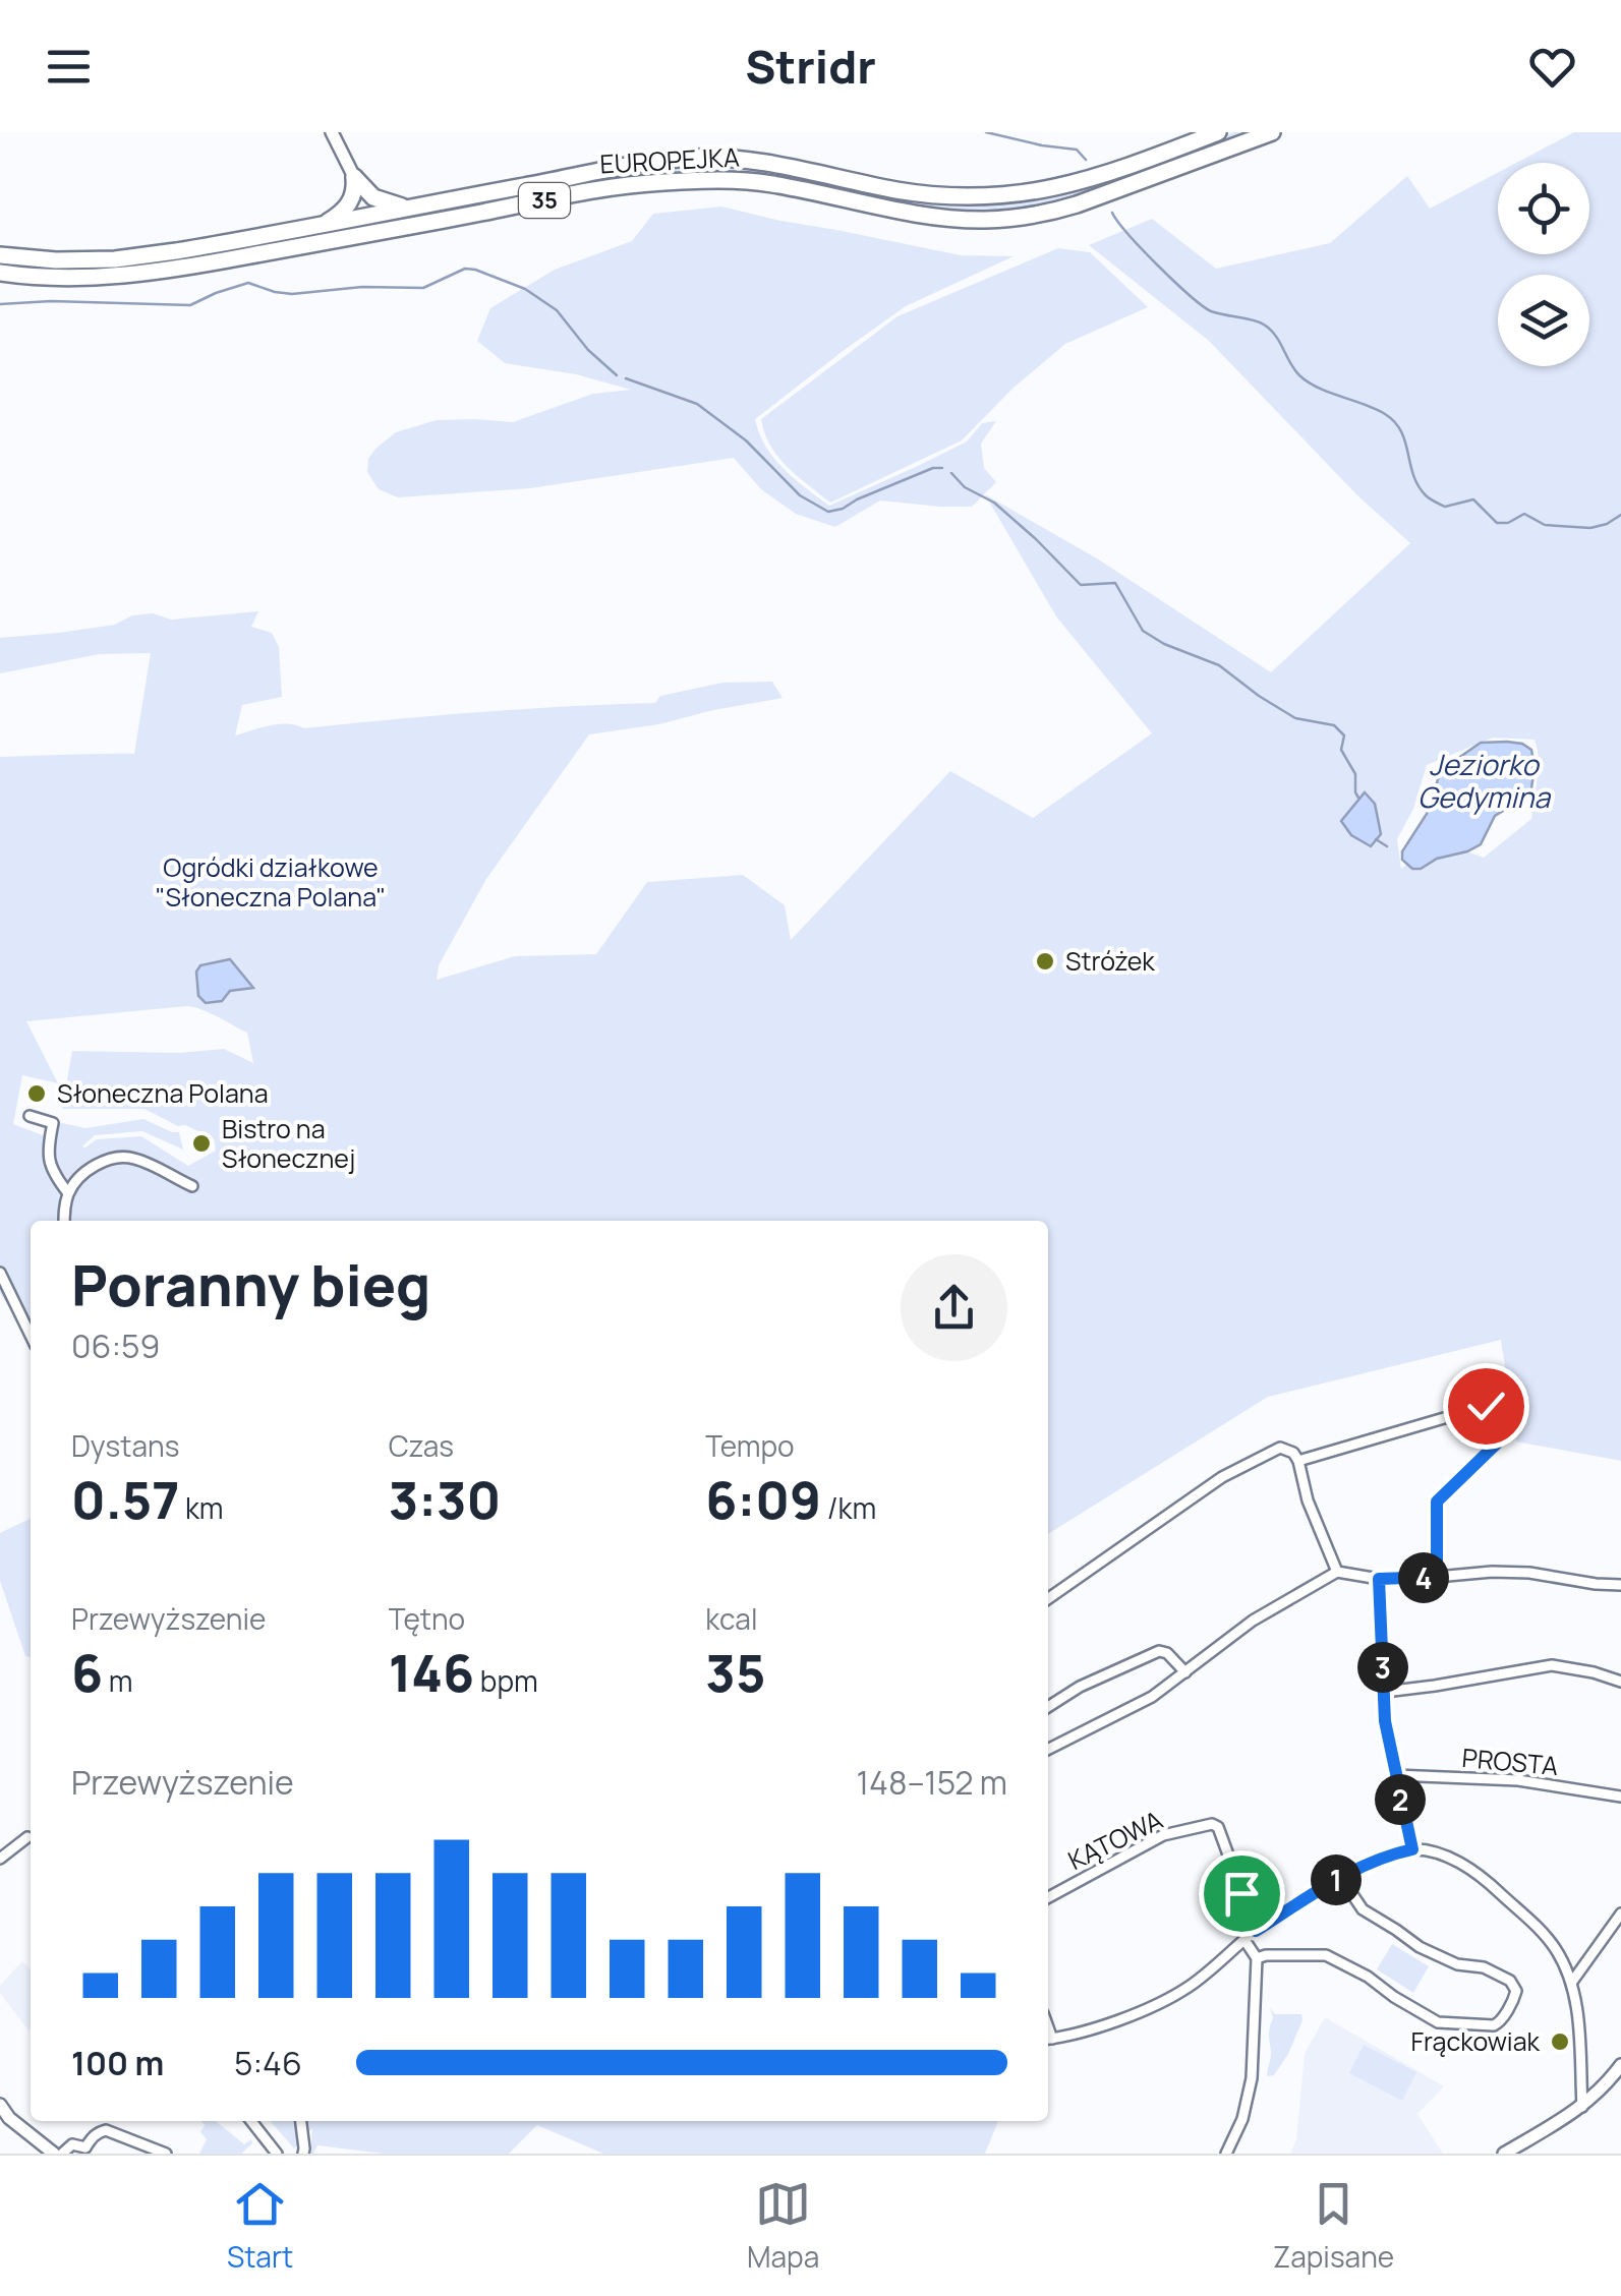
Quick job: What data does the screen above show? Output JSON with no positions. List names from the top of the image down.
{
  "streets": {
    "main road": ["EUROPEJKA", "35"],
    "street": ["PROSTA", "KĄTOWA"]
  },
  "water": ["Jeziorko Gedymina"],
  "parks": ["Ogródki działkowe \"Słoneczna Polana\""],
  "places": [
    "Stróżek",
    "Słoneczna Polana",
    "Bistro na Słonecznej",
    "Frąckowiak"
  ],
  "page": {
    "header": "Stridr",
    "heading": ["Poranny bieg", "06:59"],
    "stats": [
      ["Dystans", "0.57 km"],
      ["Czas", "3:30"],
      ["Tempo", "6:09 /km"],
      ["Przewyższenie", "6 m"],
      ["Tętno", "146 bpm"],
      ["kcal", "35"]
    ],
    "pins": [
      "4",
      "3",
      "2",
      "1"
    ],
    "chart": ["Przewyższenie", "148–152 m"],
    "list": [
      {
        "name": "100 m",
        "note": "5:46"
      }
    ],
    "tabs": ["Start", "Mapa", "Zapisane"]
  }
}
